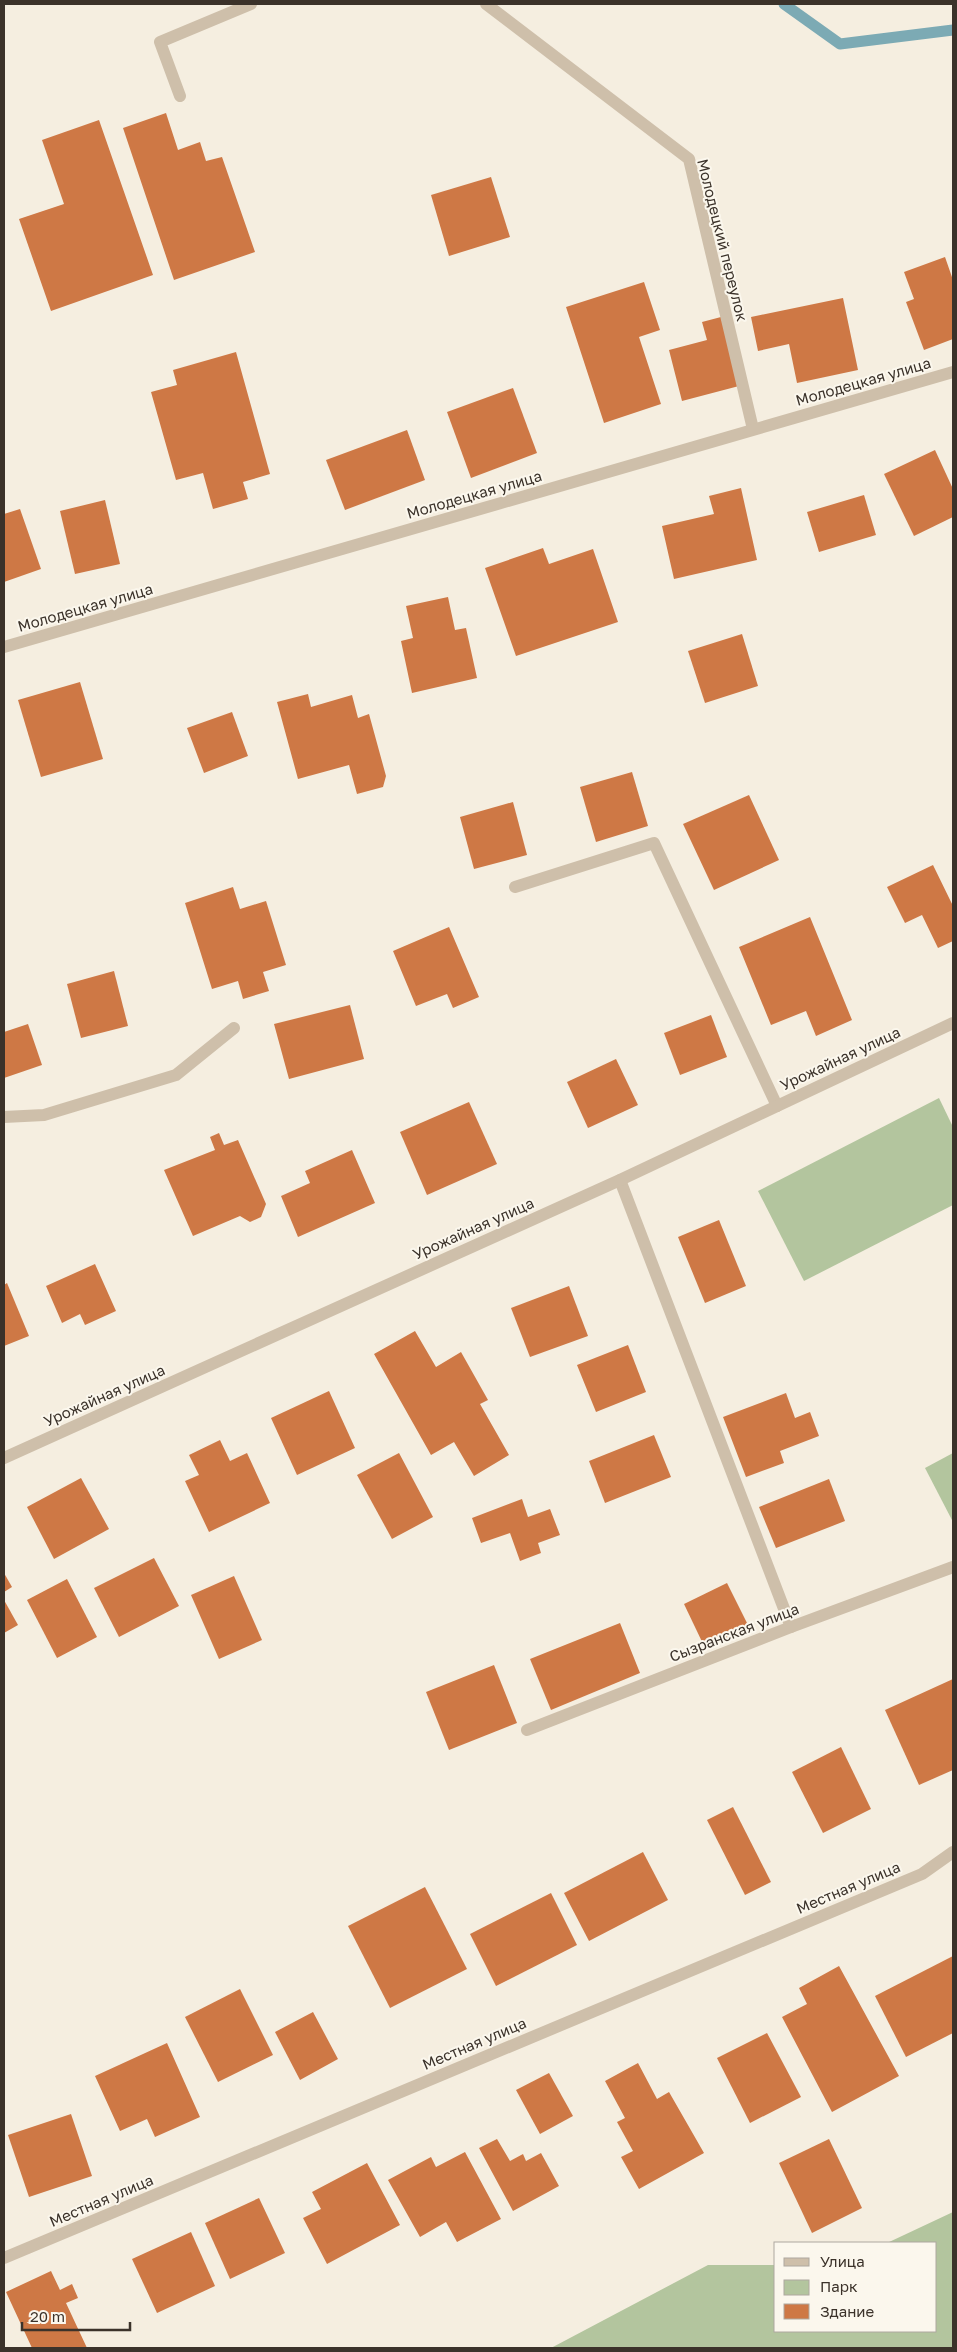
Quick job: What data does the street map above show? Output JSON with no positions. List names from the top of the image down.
{
  "streets": {
    "street": [
      "Молодецкий переулок",
      "Молодецкая улица",
      "Урожайная улица",
      "Сызранская улица",
      "Местная улица"
    ]
  },
  "crossings": [
    ["Молодецкий переулок", "Молодецкая улица"]
  ],
  "legend": ["Улица", "Парк", "Здание"],
  "scale_bar": "20 m"
}
